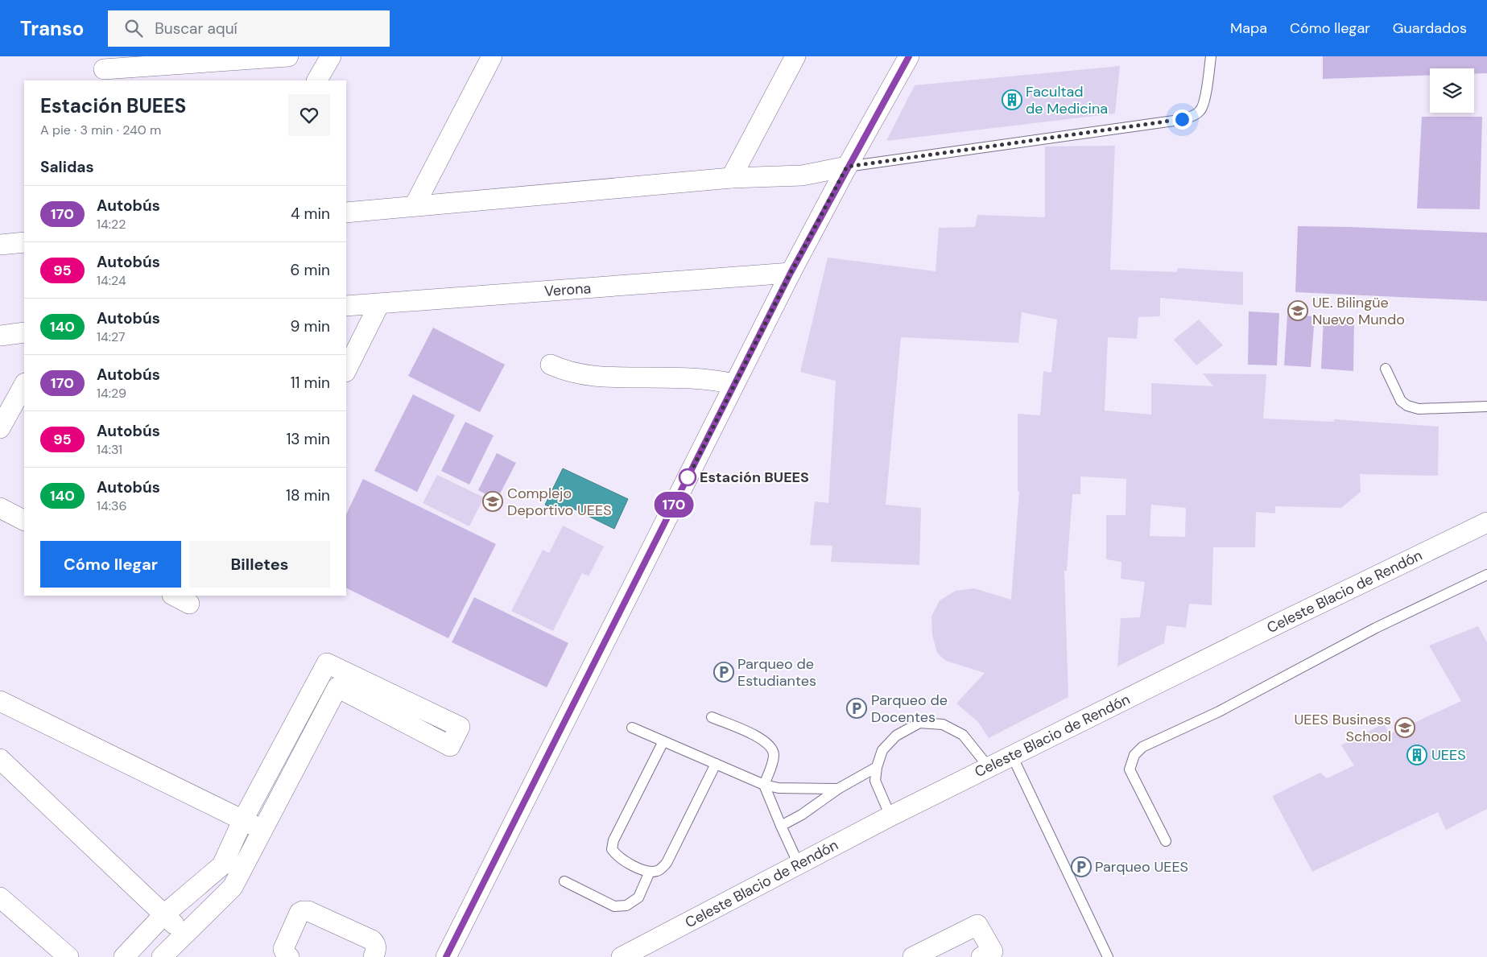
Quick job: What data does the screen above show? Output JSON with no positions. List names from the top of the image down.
{
  "streets": {
    "street": ["Verona", "Celeste Blacio de Rendón"]
  },
  "places": {
    "building": ["Facultad de Medicina", "UEES"],
    "school or university": ["UE. Bilingüe Nuevo Mundo", "Complejo Deportivo UEES", "UEES Business School"],
    "other": ["Estación BUEES"],
    "parking": ["Parqueo de Estudiantes", "Parqueo de Docentes", "Parqueo UEES"]
  },
  "lines": ["bus line 170"],
  "page": {
    "header": "Transo",
    "search": "Buscar aquí",
    "nav": ["Mapa", "Cómo llegar", "Guardados"],
    "on_map": "170",
    "heading": [
      ["Estación BUEES", "A pie · 3 min · 240 m"],
      "Salidas"
    ],
    "list": [
      {
        "mark": "170",
        "name": "Autobús",
        "note": "14:22",
        "value": "4 min"
      },
      {
        "mark": "95",
        "name": "Autobús",
        "note": "14:24",
        "value": "6 min"
      },
      {
        "mark": "140",
        "name": "Autobús",
        "note": "14:27",
        "value": "9 min"
      },
      {
        "mark": "170",
        "name": "Autobús",
        "note": "14:29",
        "value": "11 min"
      },
      {
        "mark": "95",
        "name": "Autobús",
        "note": "14:31",
        "value": "13 min"
      },
      {
        "mark": "140",
        "name": "Autobús",
        "note": "14:36",
        "value": "18 min"
      }
    ],
    "buttons": ["Cómo llegar", "Billetes"]
  }
}
